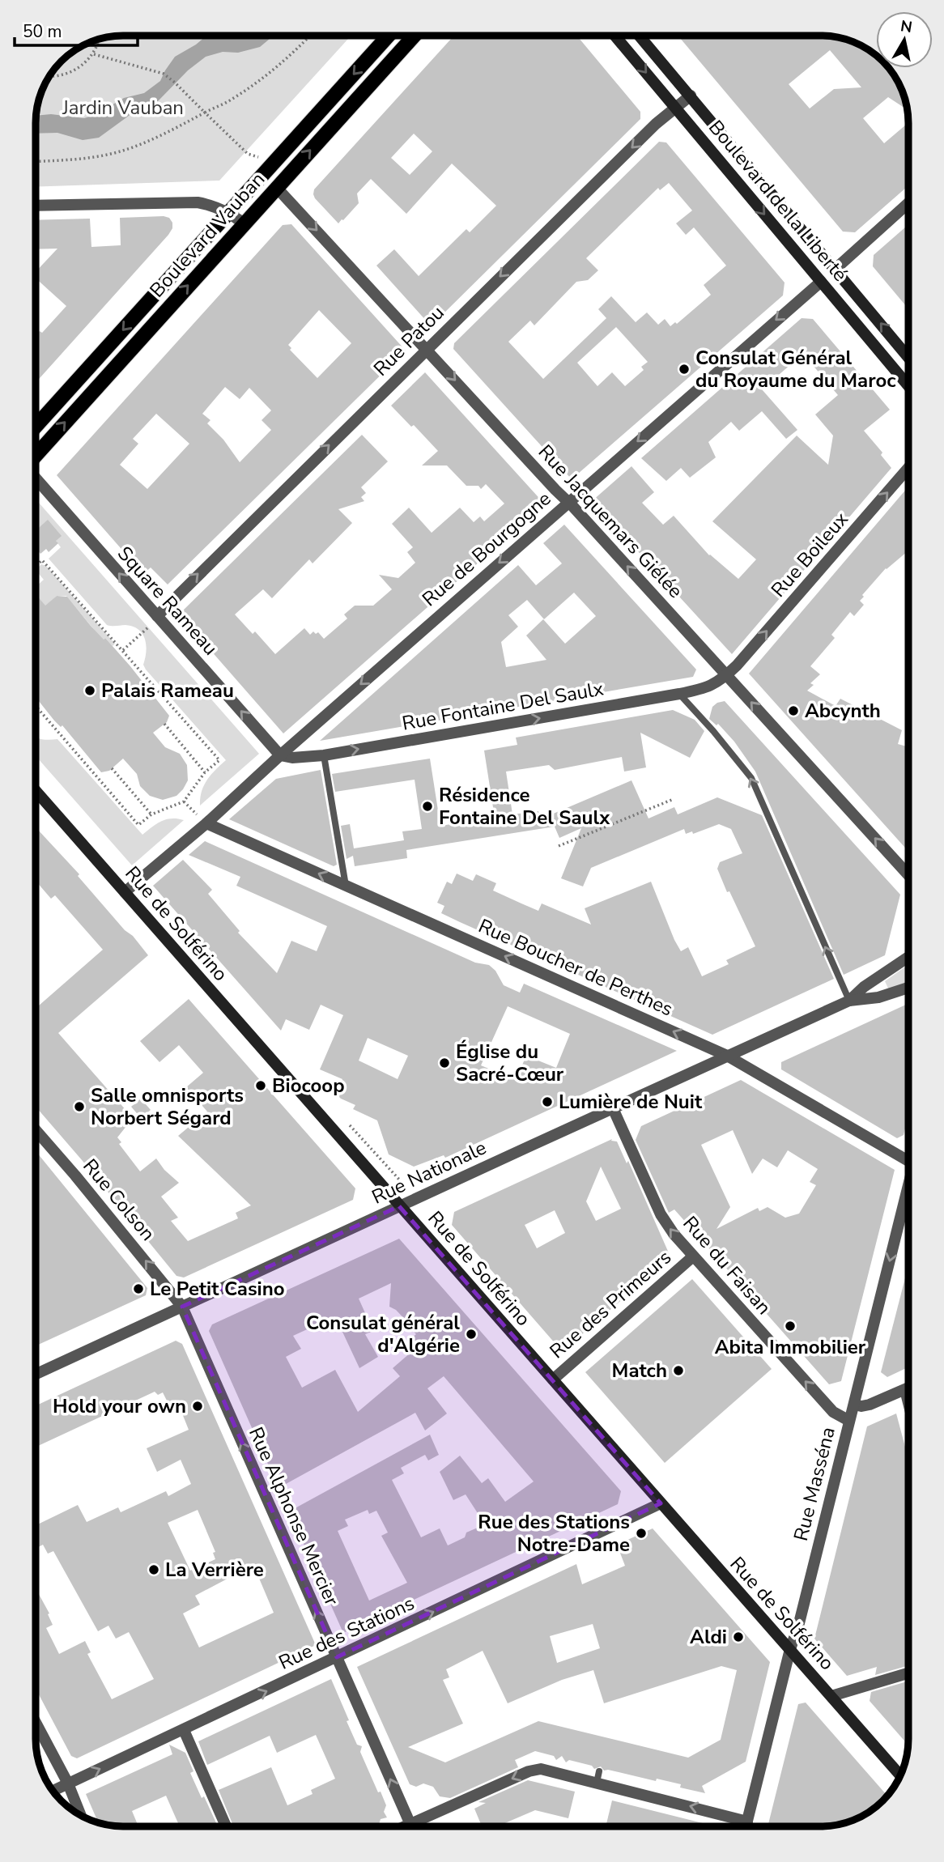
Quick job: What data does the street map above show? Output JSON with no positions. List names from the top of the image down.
{
  "streets": {
    "main road": ["Boulevard de la Liberté", "Boulevard Vauban", "Rue de Solférino"],
    "street": [
      "Rue Patou",
      "Rue Jacquemars Giélée",
      "Rue de Bourgogne",
      "Rue Boileux",
      "Square Rameau",
      "Rue Fontaine Del Saulx",
      "Rue Boucher de Perthes",
      "Rue Nationale",
      "Rue Colson",
      "Rue du Faisan",
      "Rue des Primeurs",
      "Rue Masséna",
      "Rue Alphonse Mercier",
      "Rue des Stations"
    ]
  },
  "crossings": [
    ["Boulevard de la Liberté", "Rue Patou"],
    ["Boulevard de la Liberté", "Rue de Bourgogne"],
    ["Boulevard Vauban", "Rue Jacquemars Giélée"],
    ["Rue Patou", "Rue Jacquemars Giélée"],
    ["Rue Patou", "Square Rameau"],
    ["Rue Jacquemars Giélée", "Rue de Bourgogne"],
    ["Rue Jacquemars Giélée", "Rue Boileux"],
    ["Rue Jacquemars Giélée", "Rue Fontaine Del Saulx"],
    ["Rue de Bourgogne", "Square Rameau"],
    ["Rue de Bourgogne", "Rue Fontaine Del Saulx"],
    ["Rue Boileux", "Rue Fontaine Del Saulx"],
    ["Square Rameau", "Rue Fontaine Del Saulx"],
    ["Rue de Solférino", "Rue Nationale"],
    ["Rue de Solférino", "Rue des Primeurs"],
    ["Rue de Solférino", "Rue Masséna"],
    ["Rue de Solférino", "Rue des Stations"],
    ["Rue Boucher de Perthes", "Rue Nationale"],
    ["Rue Nationale", "Rue Colson"],
    ["Rue Nationale", "Rue du Faisan"],
    ["Rue Nationale", "Rue Alphonse Mercier"],
    ["Rue Colson", "Rue Alphonse Mercier"],
    ["Rue du Faisan", "Rue des Primeurs"],
    ["Rue du Faisan", "Rue Masséna"],
    ["Rue Alphonse Mercier", "Rue des Stations"]
  ],
  "one_way": [
    "Rue de Bourgogne",
    "Rue Boileux",
    "Square Rameau",
    "Rue Fontaine Del Saulx",
    "Rue Boucher de Perthes",
    "Rue Colson",
    "Rue du Faisan",
    "Rue Alphonse Mercier",
    "Rue des Stations"
  ],
  "parks": ["Jardin Vauban"],
  "places": [
    "Consulat Général du Royaume du Maroc",
    "Palais Rameau",
    "Abcynth",
    "Résidence Fontaine Del Saulx",
    "Église du Sacré-Cœur",
    "Biocoop",
    "Lumière de Nuit",
    "Salle omnisports Norbert Ségard",
    "Le Petit Casino",
    "Abita Immobilier",
    "Consulat général d'Algérie",
    "Match",
    "Hold your own",
    "Rue des Stations Notre-Dame",
    "La Verrière",
    "Aldi"
  ],
  "scale_bar": "50 m",
  "north": "top"
}
